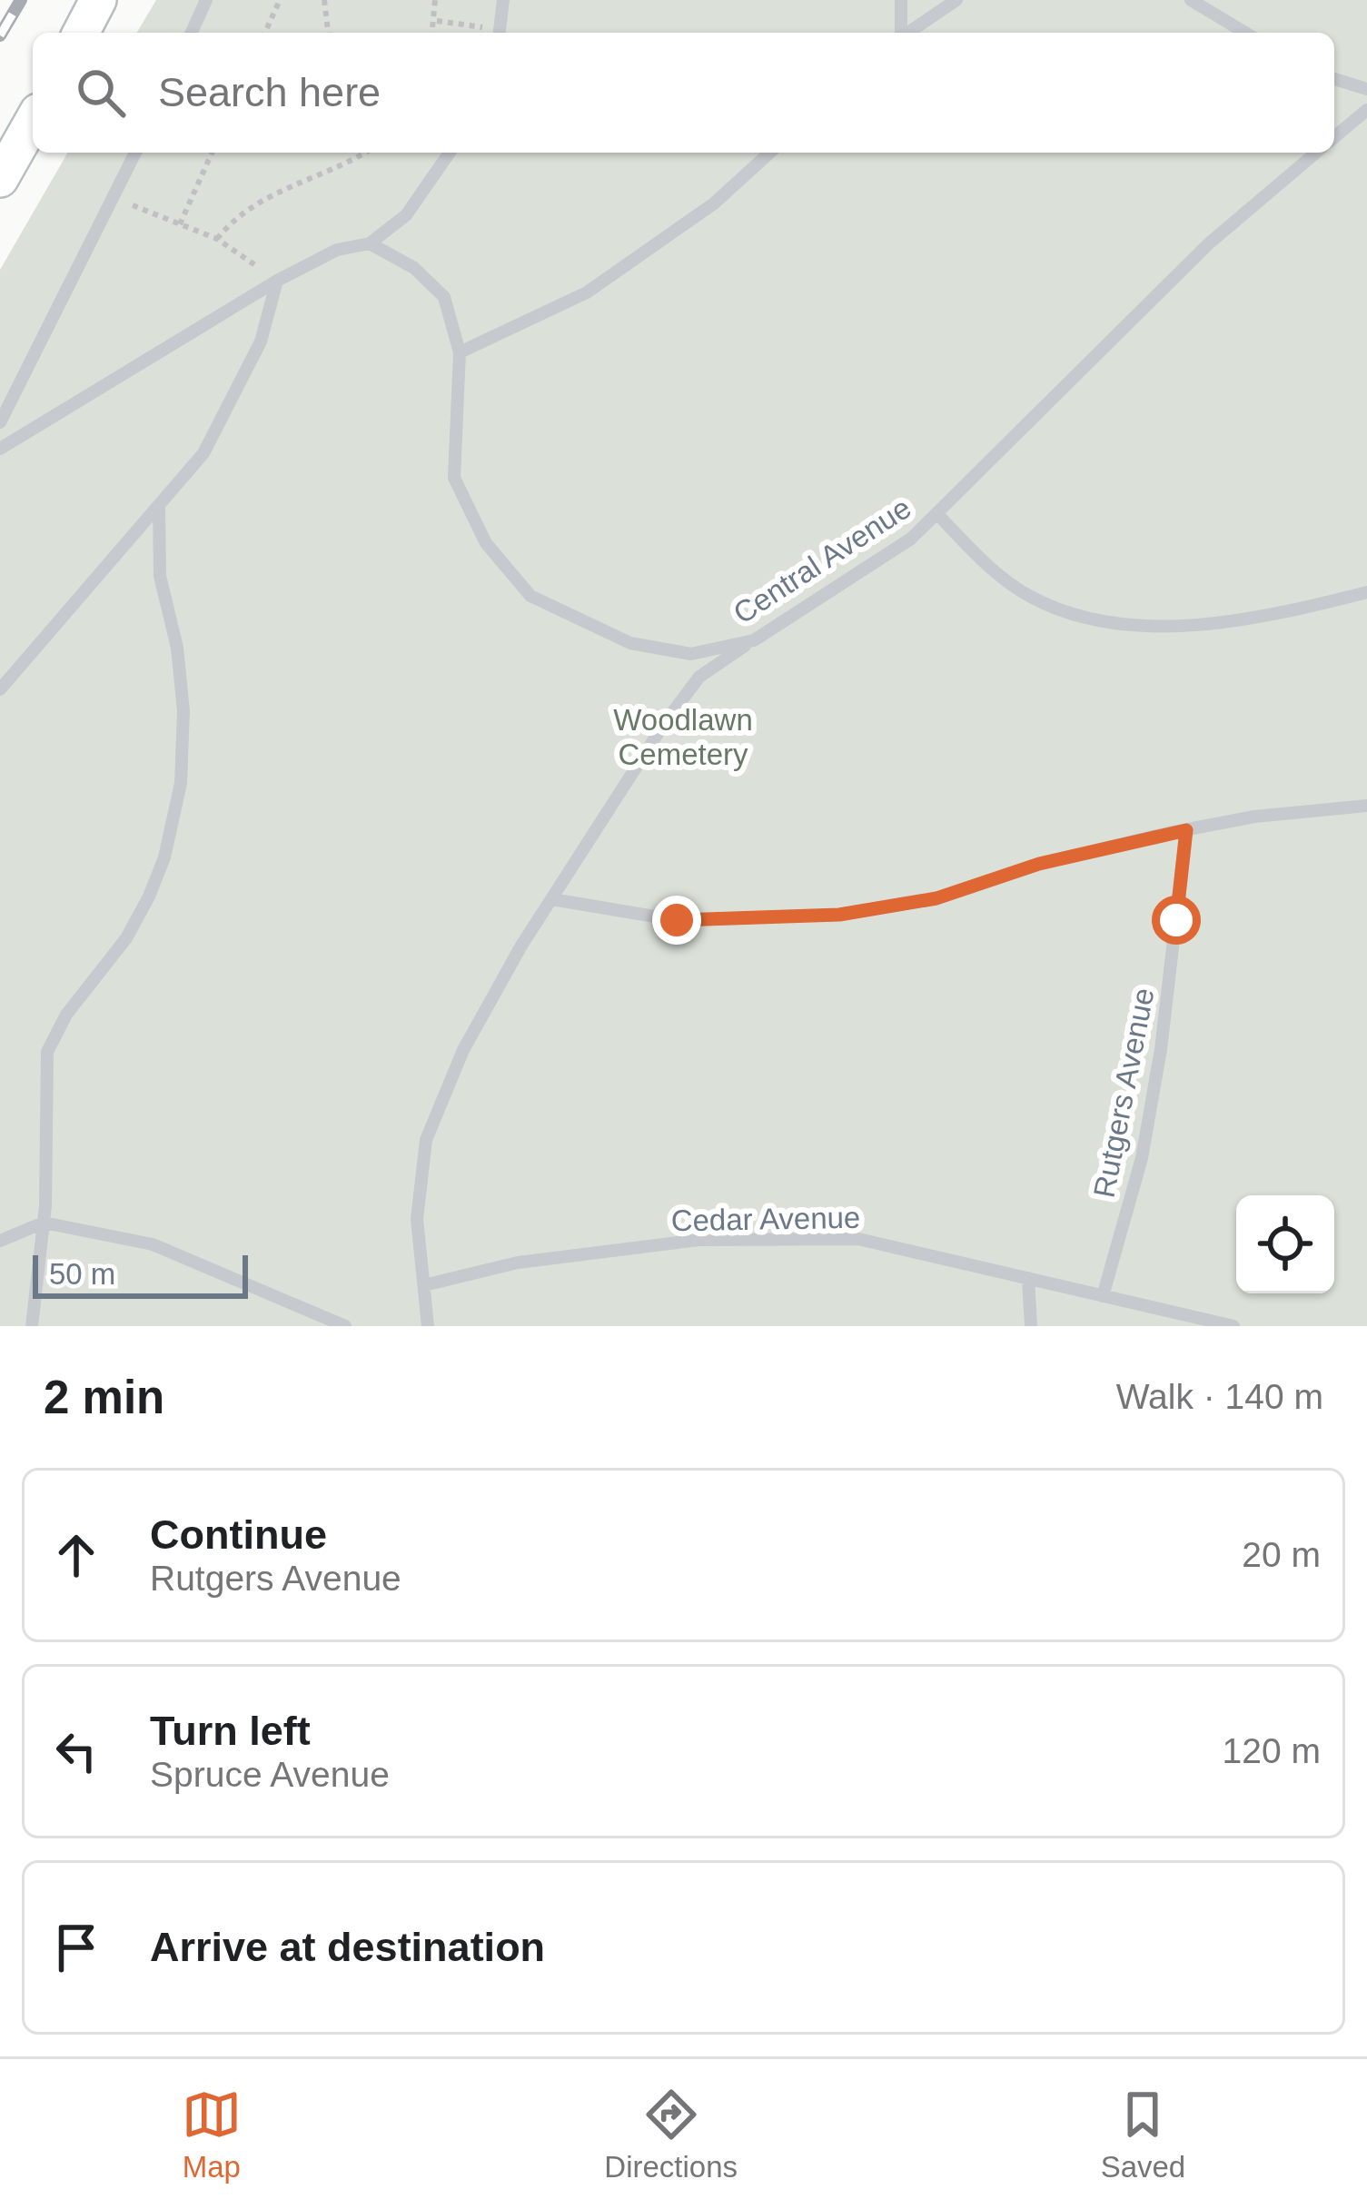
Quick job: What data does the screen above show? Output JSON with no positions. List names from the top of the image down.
{
  "streets": {
    "lane": ["Central Avenue", "Rutgers Avenue", "Cedar Avenue"]
  },
  "crossings": [
    ["Rutgers Avenue", "Cedar Avenue"]
  ],
  "parks": ["Woodlawn Cemetery"],
  "scale_bar": "50 m",
  "page": {
    "search": "Search here",
    "scale": "50 m",
    "heading": ["2 min", "Walk · 140 m"],
    "list": [
      ["Continue", "Rutgers Avenue", "20 m"],
      ["Turn left", "Spruce Avenue", "120 m"],
      "Arrive at destination"
    ],
    "nav": ["Map", "Directions", "Saved"]
  }
}
